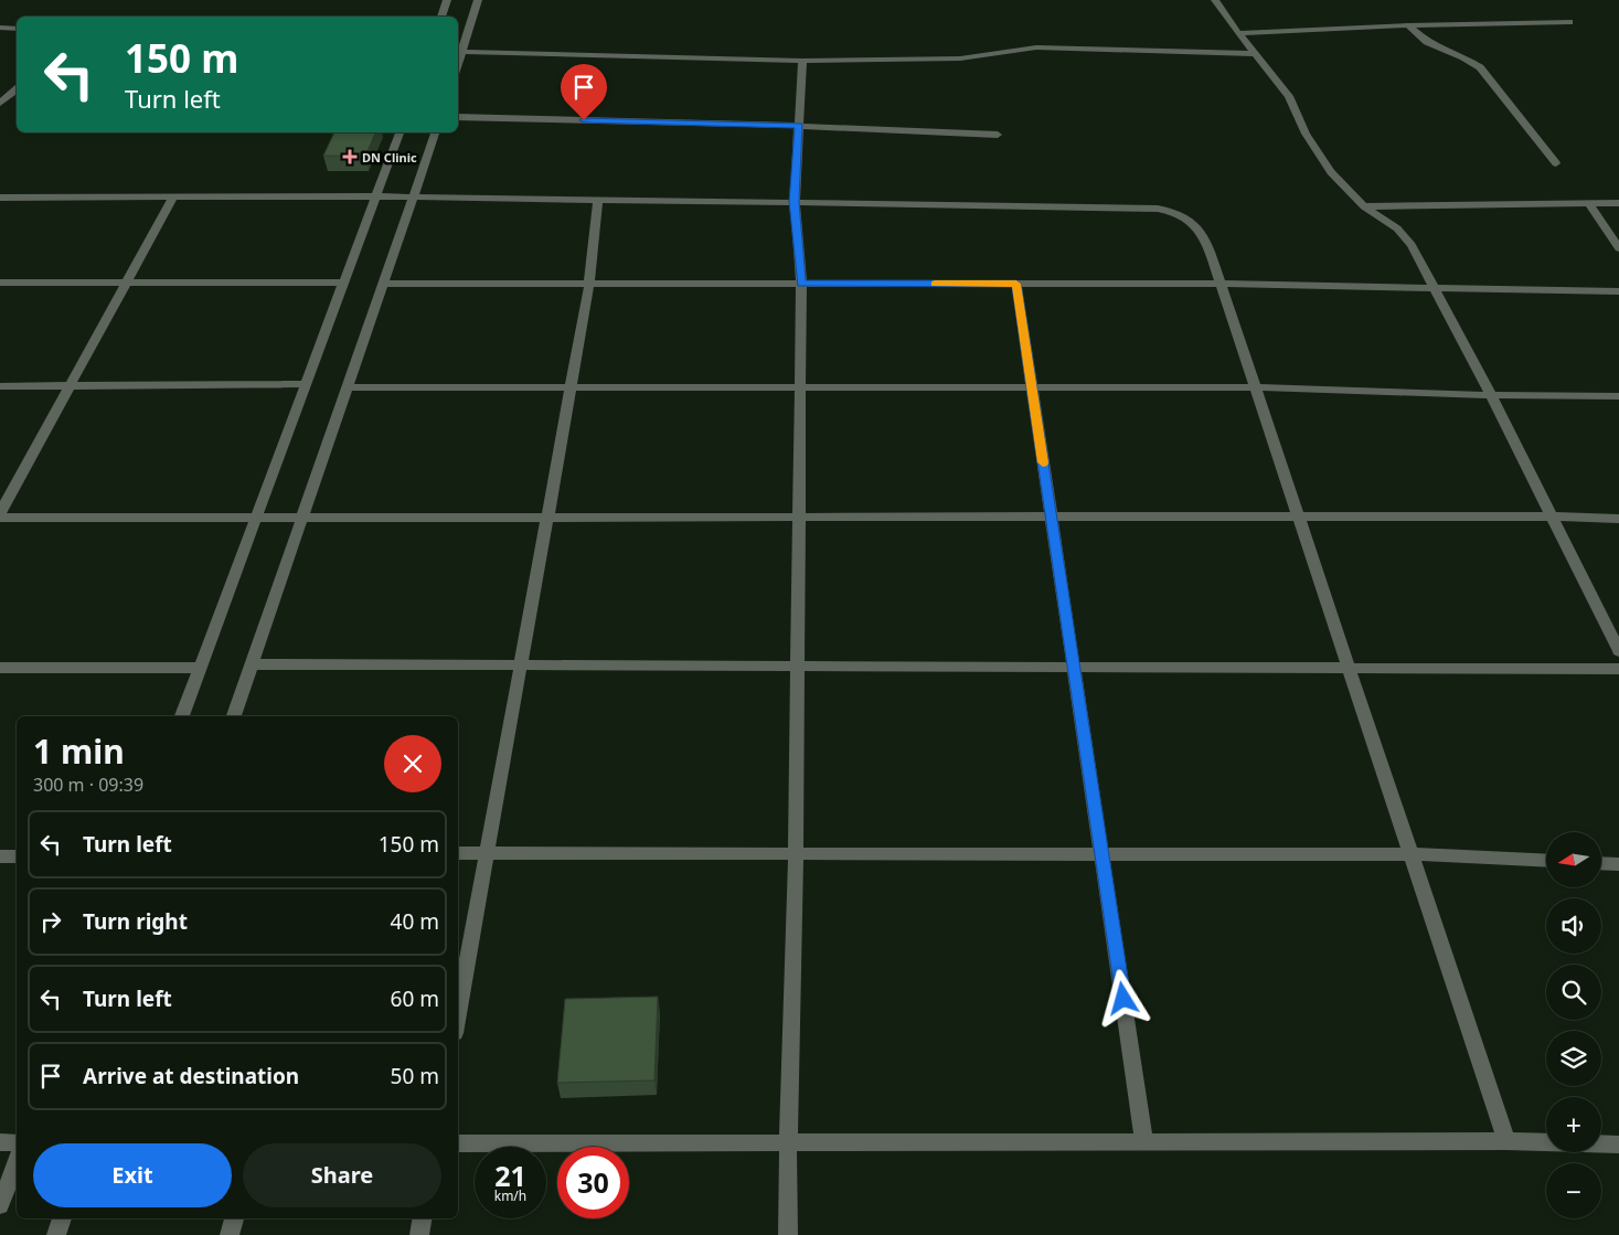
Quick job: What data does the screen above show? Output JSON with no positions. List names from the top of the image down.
{
  "places": {
    "health": ["DN Clinic"]
  },
  "north": "left",
  "page": {
    "turn": ["150 m", "Turn left"],
    "heading": ["1 min", "300 m · 09:39"],
    "list": [
      {
        "name": "Turn left",
        "value": "150 m"
      },
      {
        "name": "Turn right",
        "value": "40 m"
      },
      {
        "name": "Turn left",
        "value": "60 m"
      },
      {
        "name": "Arrive at destination",
        "value": "50 m"
      }
    ],
    "map_buttons": ["+", "−"],
    "buttons": ["Exit", "Share"],
    "speed": "21 km/h",
    "limit": "30"
  }
}
